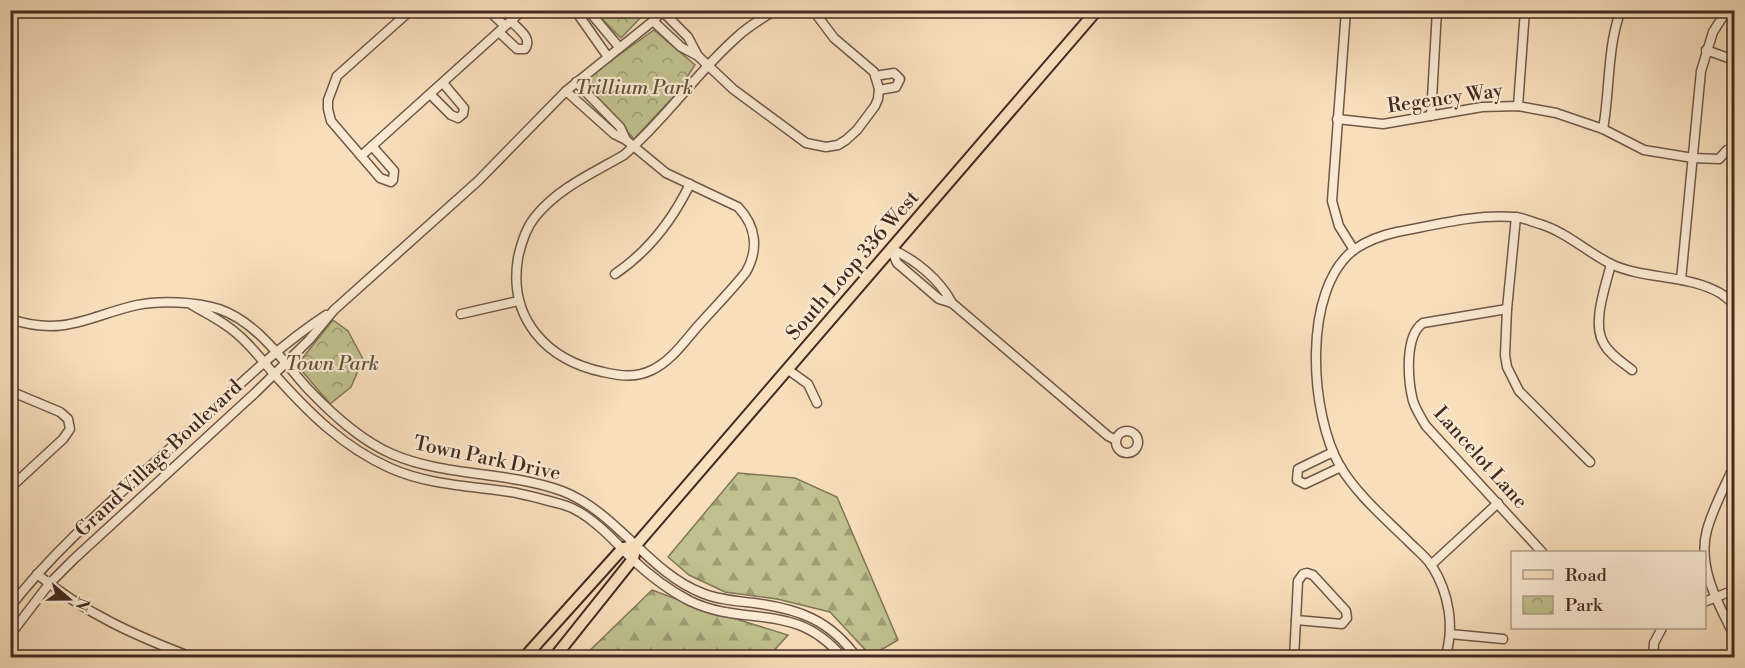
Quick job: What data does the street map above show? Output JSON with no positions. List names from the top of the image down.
{
  "streets": {
    "main road": ["South Loop 336 West"],
    "street": [
      "Regency Way",
      "Lancelot Lane",
      "Grand Village Boulevard",
      "Town Park Drive"
    ]
  },
  "crossings": [
    ["South Loop 336 West", "Town Park Drive"],
    ["Grand Village Boulevard", "Town Park Drive"]
  ],
  "parks": ["Trillium Park", "Town Park"],
  "legend": ["Road", "Park"],
  "north": "right"
}
